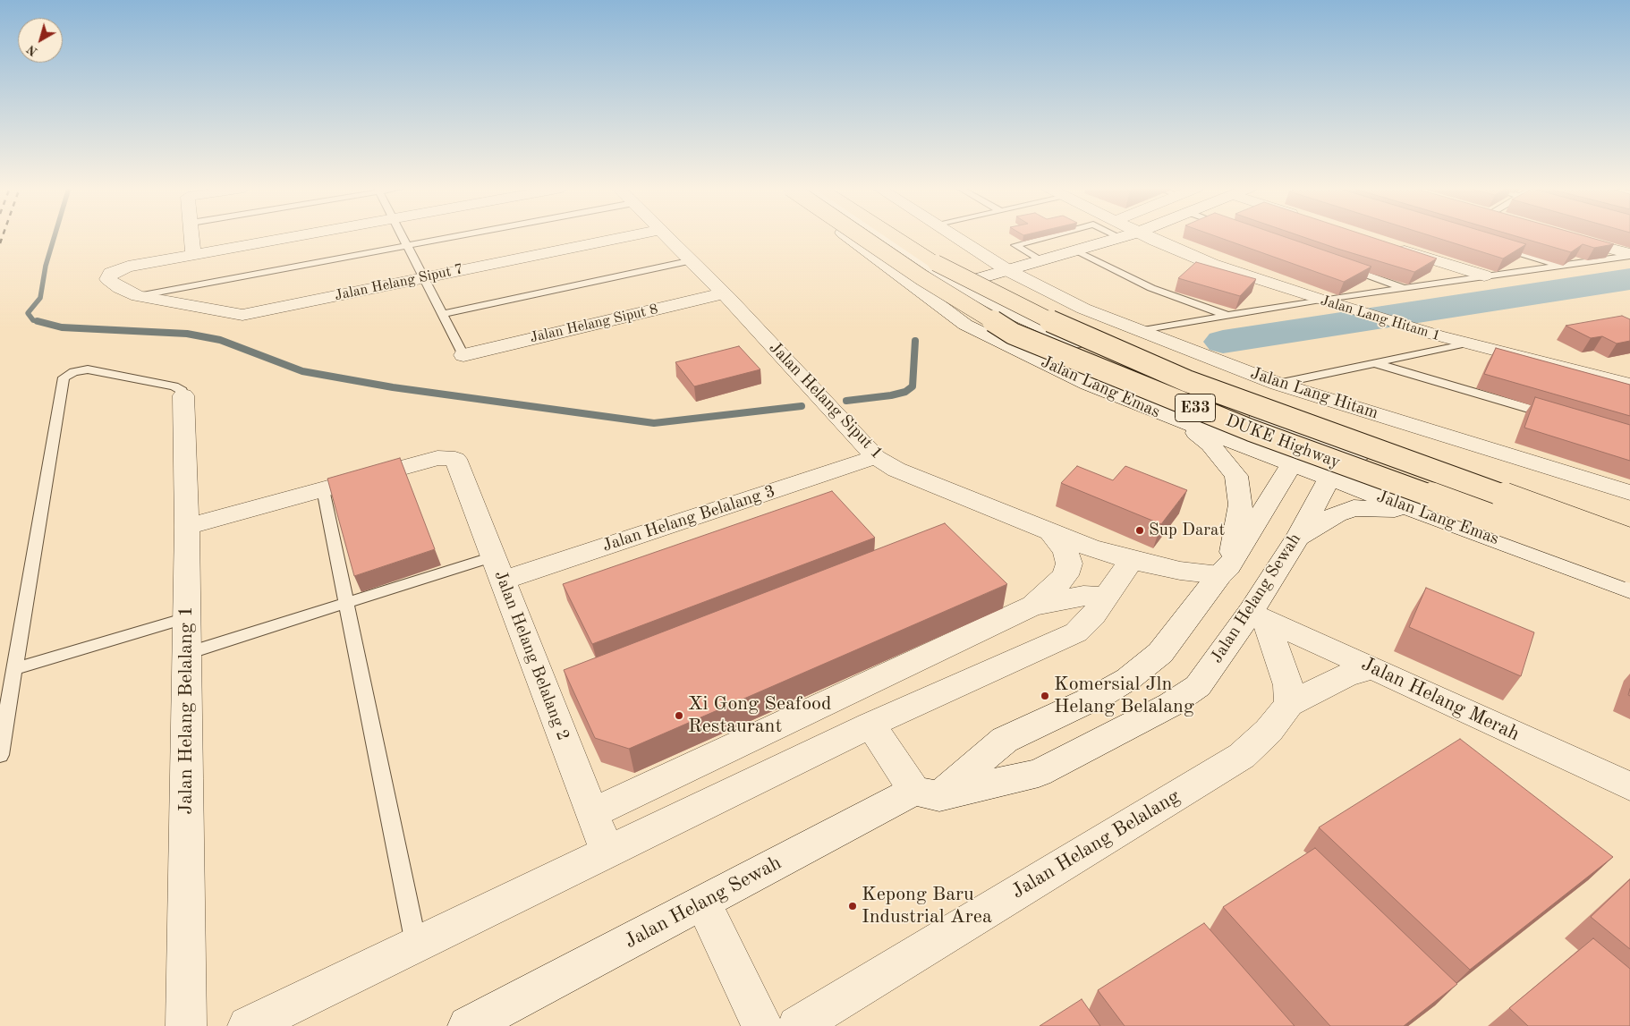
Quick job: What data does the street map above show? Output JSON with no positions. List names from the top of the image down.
{
  "streets": {
    "highway": ["E33", "DUKE Highway"],
    "street": [
      "Jalan Helang Siput 7",
      "Jalan Lang Hitam 1",
      "Jalan Helang Siput 8",
      "Jalan Lang Emas",
      "Jalan Lang Hitam",
      "Jalan Helang Siput 1",
      "Jalan Helang Belalang 3",
      "Jalan Helang Sewah",
      "Jalan Helang Belalang 2",
      "Jalan Helang Merah",
      "Jalan Helang Belalang 1",
      "Jalan Helang Belalang"
    ]
  },
  "crossings": [
    ["Jalan Helang Siput 8", "Jalan Helang Siput 1"],
    ["Jalan Lang Emas", "DUKE Highway"],
    ["Jalan Lang Emas", "Jalan Helang Sewah"],
    ["Jalan Helang Siput 1", "Jalan Helang Belalang 3"],
    ["Jalan Helang Siput 1", "Jalan Helang Sewah"],
    ["Jalan Helang Belalang 3", "Jalan Helang Belalang 2"],
    ["Jalan Helang Sewah", "Jalan Helang Merah"],
    ["Jalan Helang Merah", "Jalan Helang Belalang"]
  ],
  "places": [
    "Sup Darat",
    "Komersial Jln Helang Belalang",
    "Xi Gong Seafood Restaurant",
    "Kepong Baru Industrial Area"
  ],
  "north": "bottom left"
}
